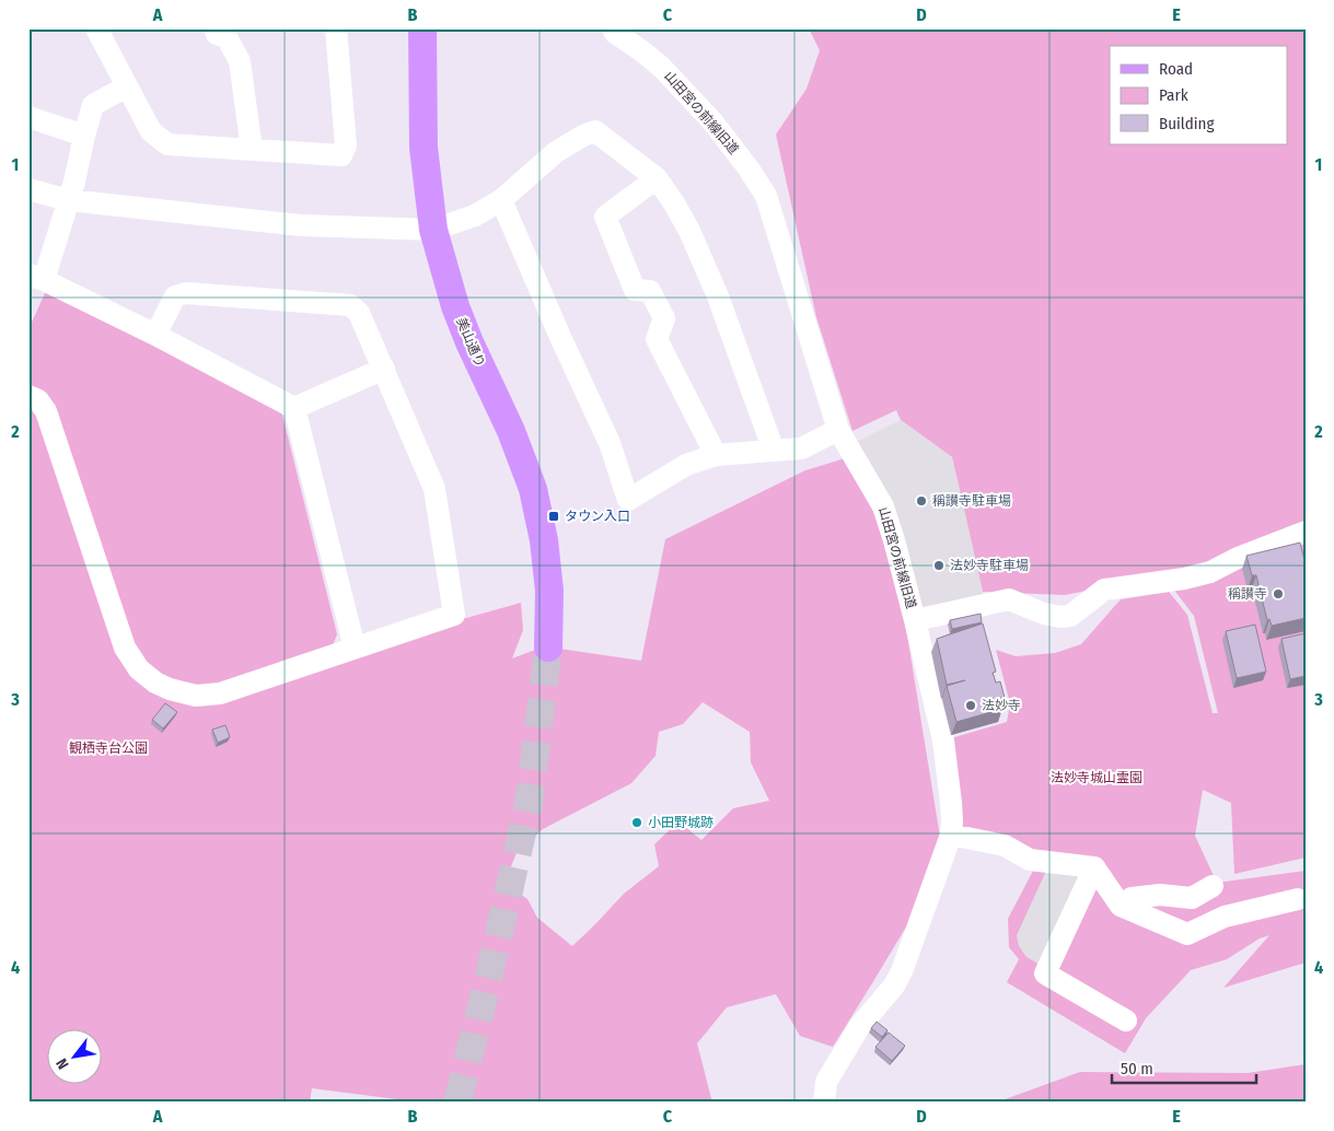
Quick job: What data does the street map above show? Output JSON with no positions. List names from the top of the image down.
{
  "streets": {
    "main road": ["美山通り"],
    "street": ["山田宮の前線旧道"]
  },
  "parks": ["観栖寺台公園", "法妙寺城山霊園"],
  "places": {
    "other": [
      "稱讃寺駐車場",
      "法妙寺駐車場",
      "稱讃寺",
      "法妙寺",
      "小田野城跡"
    ],
    "transit": ["タウン入口"]
  },
  "legend": ["Road", "Park", "Building"],
  "scale_bar": "50 m",
  "north": "bottom left",
  "grid": {
    "columns": [
      "A",
      "B",
      "C",
      "D",
      "E"
    ],
    "rows": [
      "1",
      "2",
      "3",
      "4"
    ]
  }
}
